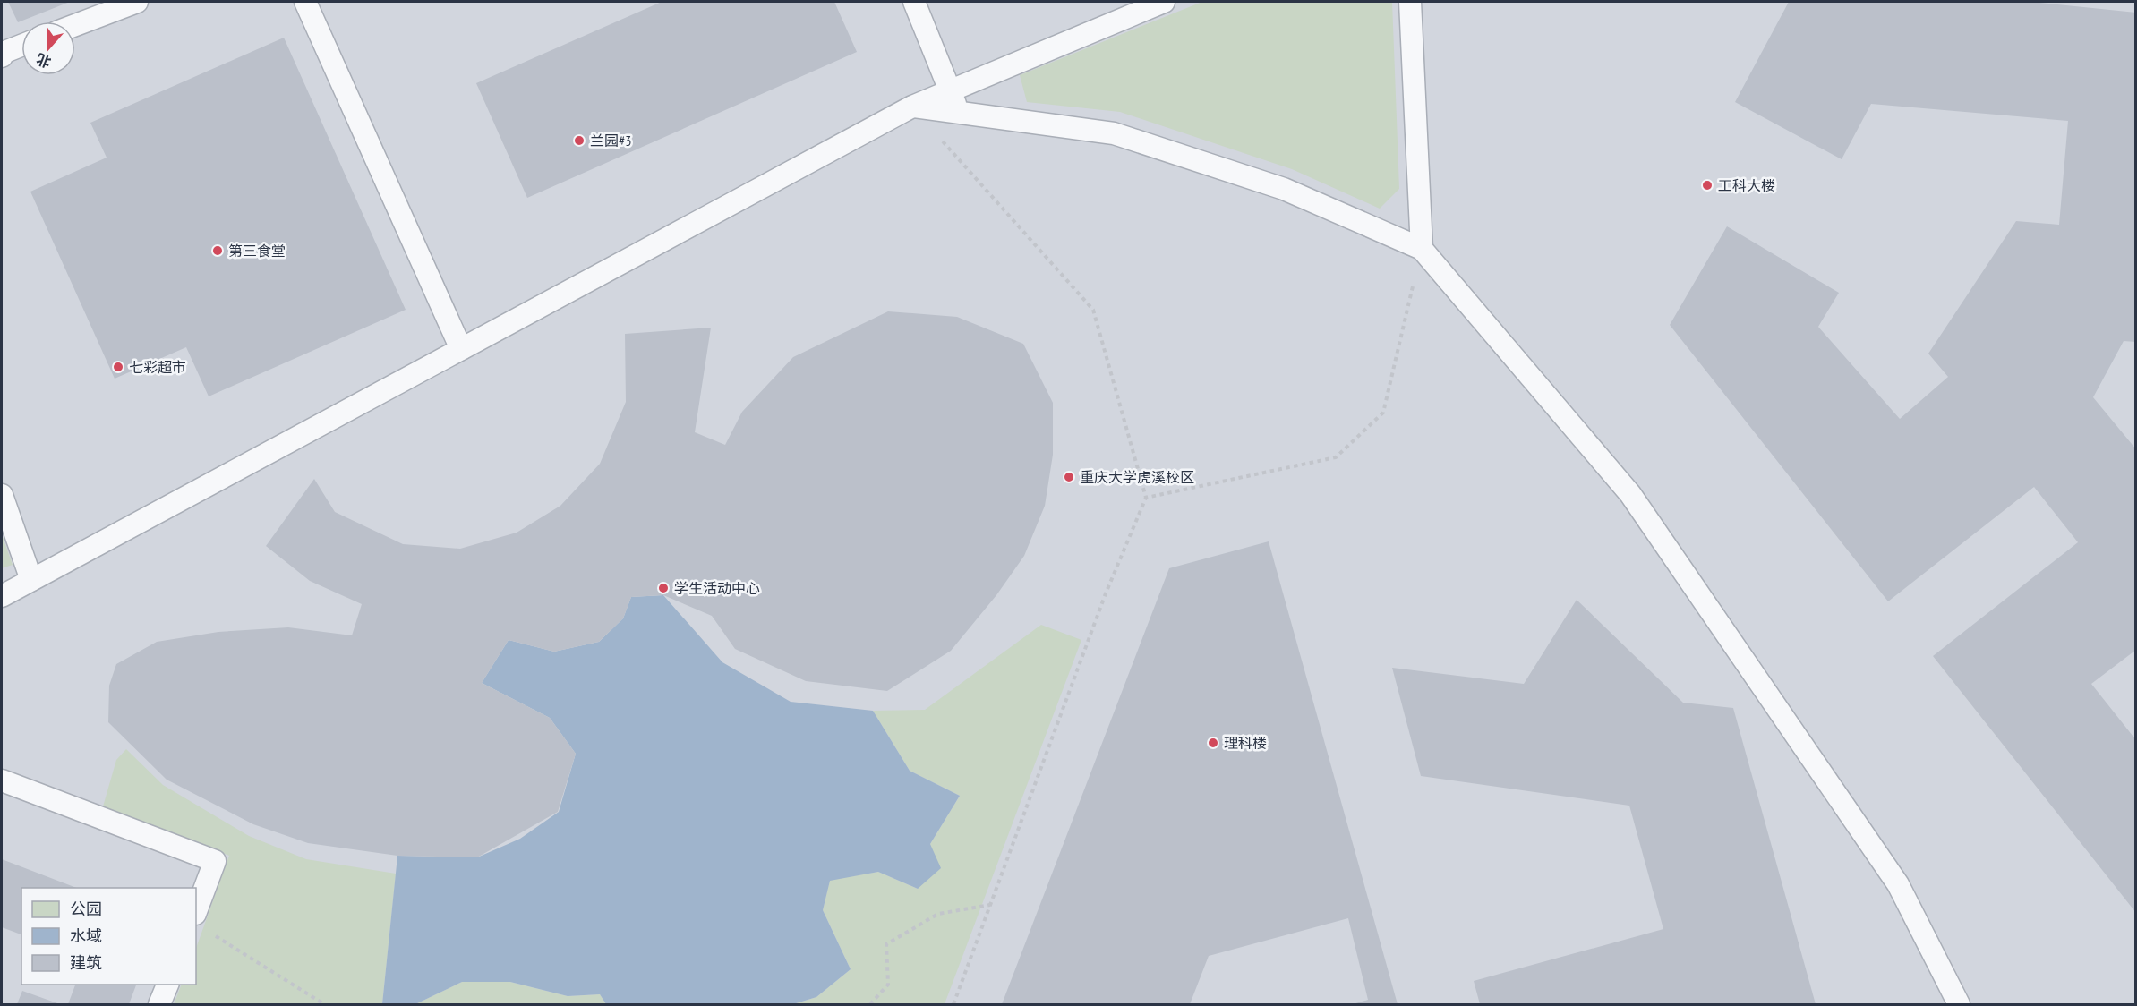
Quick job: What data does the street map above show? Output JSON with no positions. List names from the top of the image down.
{
  "places": [
    "兰园#3",
    "工科大楼",
    "第三食堂",
    "七彩超市",
    "重庆大学虎溪校区",
    "学生活动中心",
    "理科楼"
  ],
  "legend": ["公园", "水域", "建筑"],
  "north": "bottom"
}
